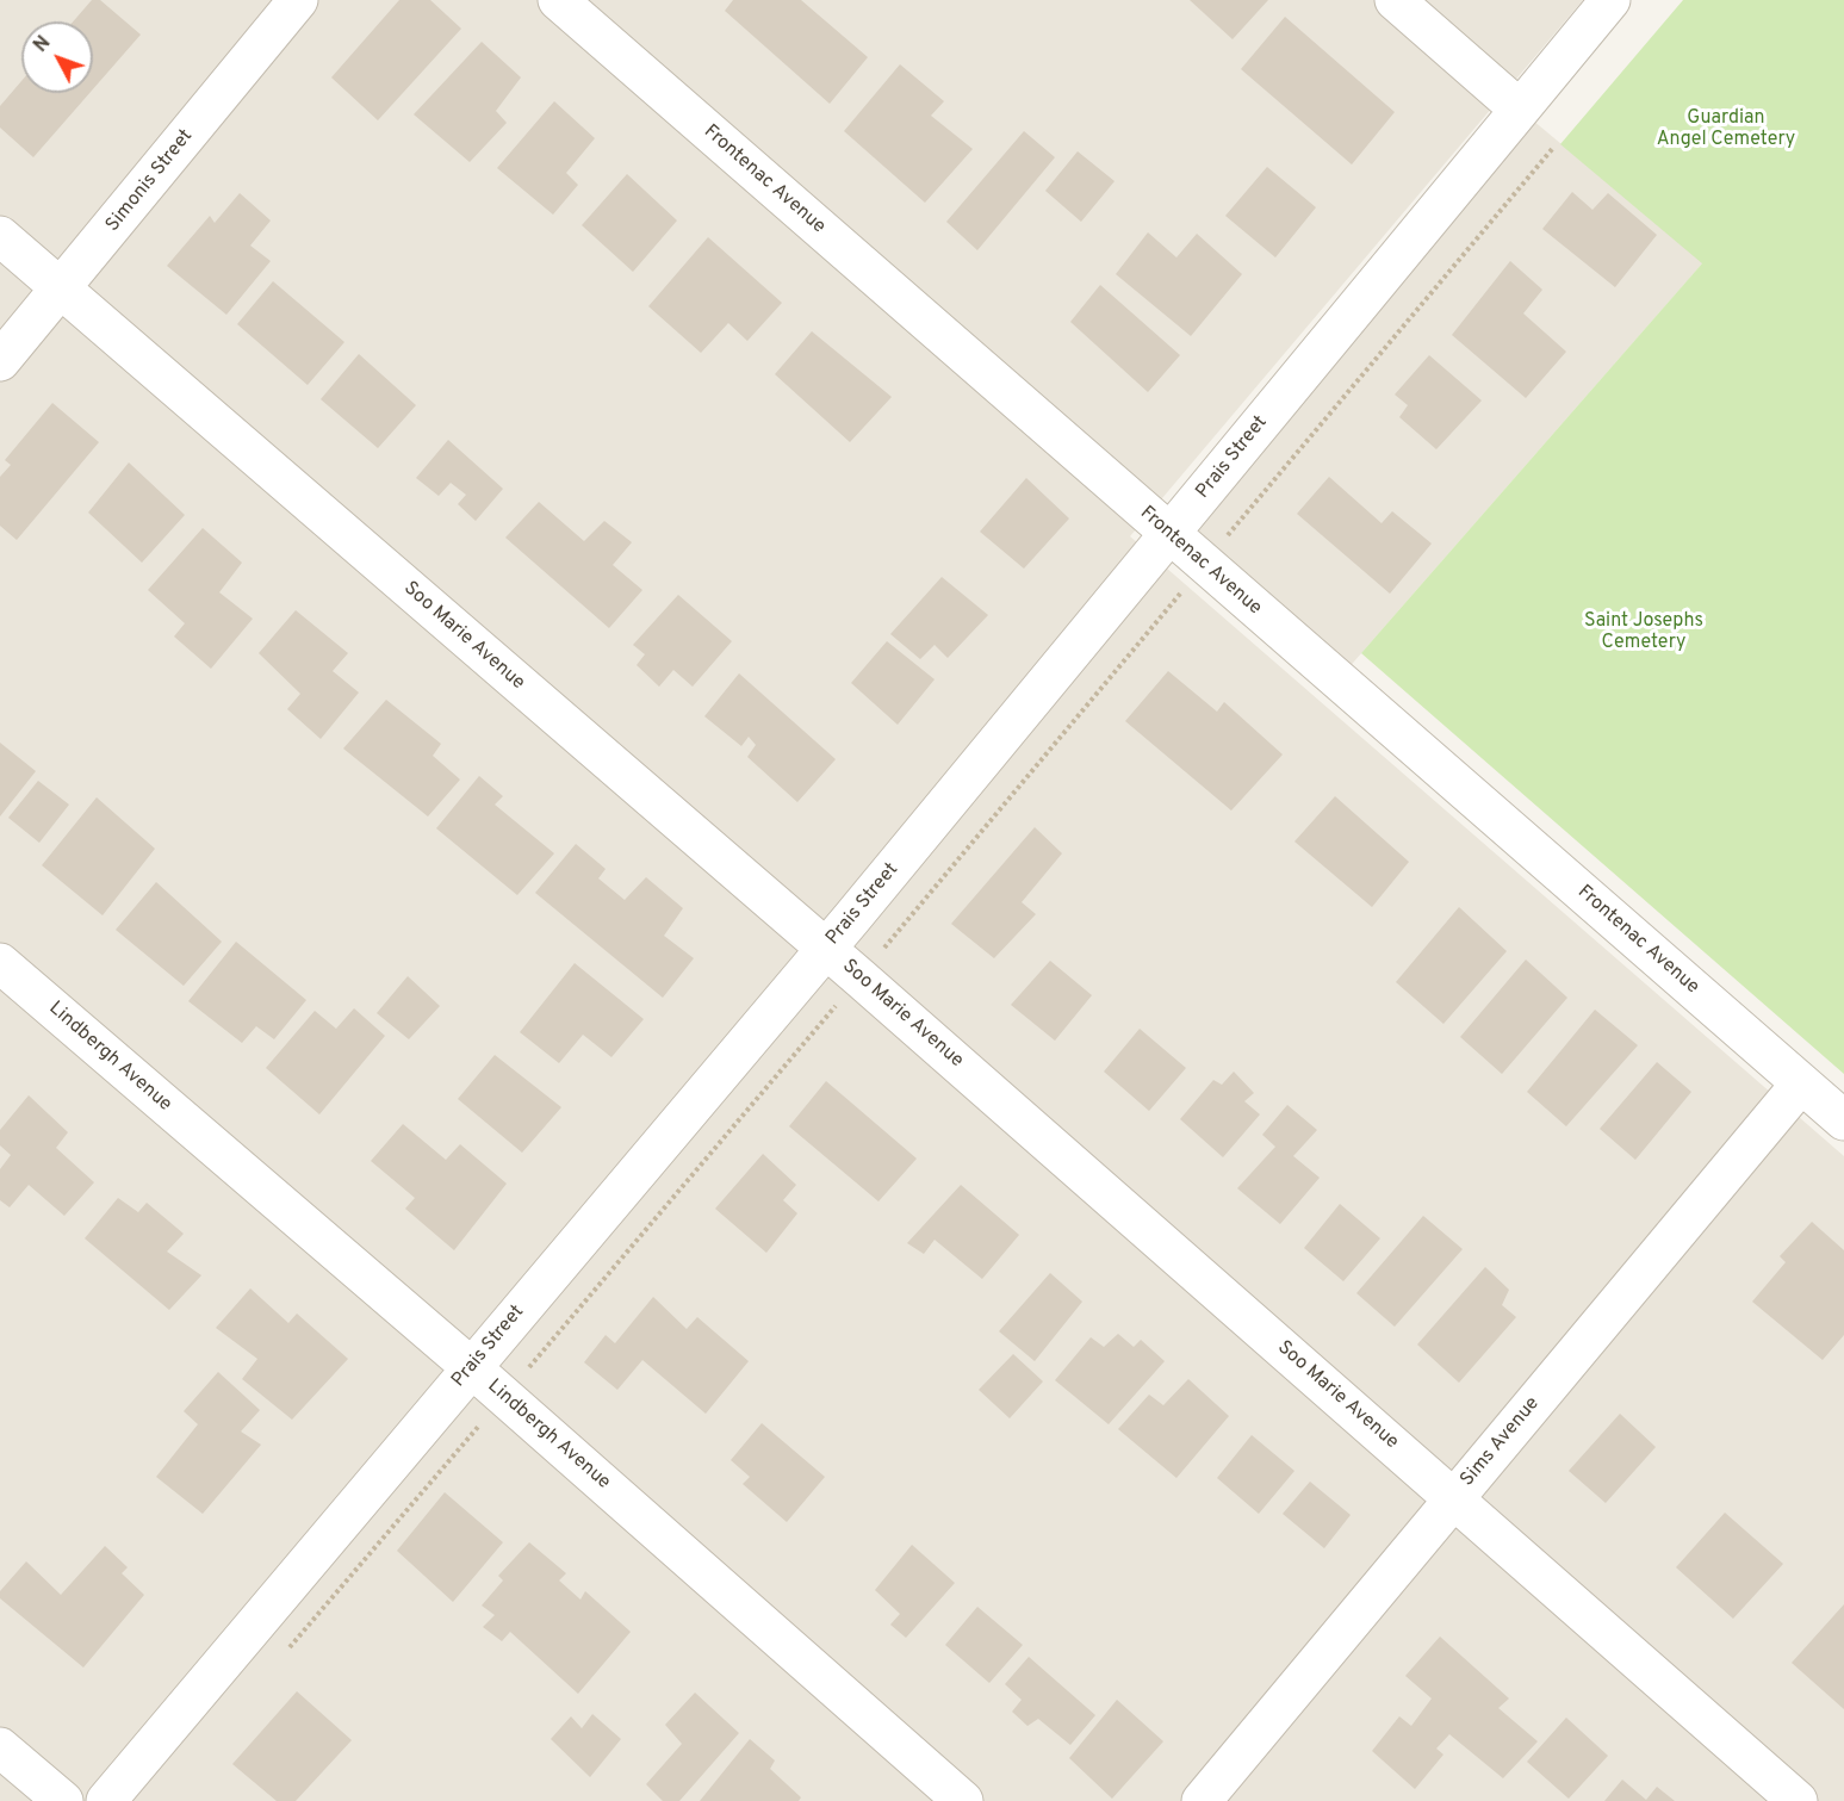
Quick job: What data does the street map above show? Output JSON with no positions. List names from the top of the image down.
{
  "streets": {
    "street": [
      "Frontenac Avenue",
      "Simonis Street",
      "Prais Street",
      "Soo Marie Avenue",
      "Lindbergh Avenue",
      "Sims Avenue"
    ]
  },
  "crossings": [
    ["Frontenac Avenue", "Prais Street"],
    ["Frontenac Avenue", "Sims Avenue"],
    ["Simonis Street", "Soo Marie Avenue"],
    ["Prais Street", "Soo Marie Avenue"],
    ["Prais Street", "Lindbergh Avenue"],
    ["Soo Marie Avenue", "Sims Avenue"]
  ],
  "parks": ["Guardian Angel Cemetery", "Saint Josephs Cemetery"],
  "north": "top left"
}
